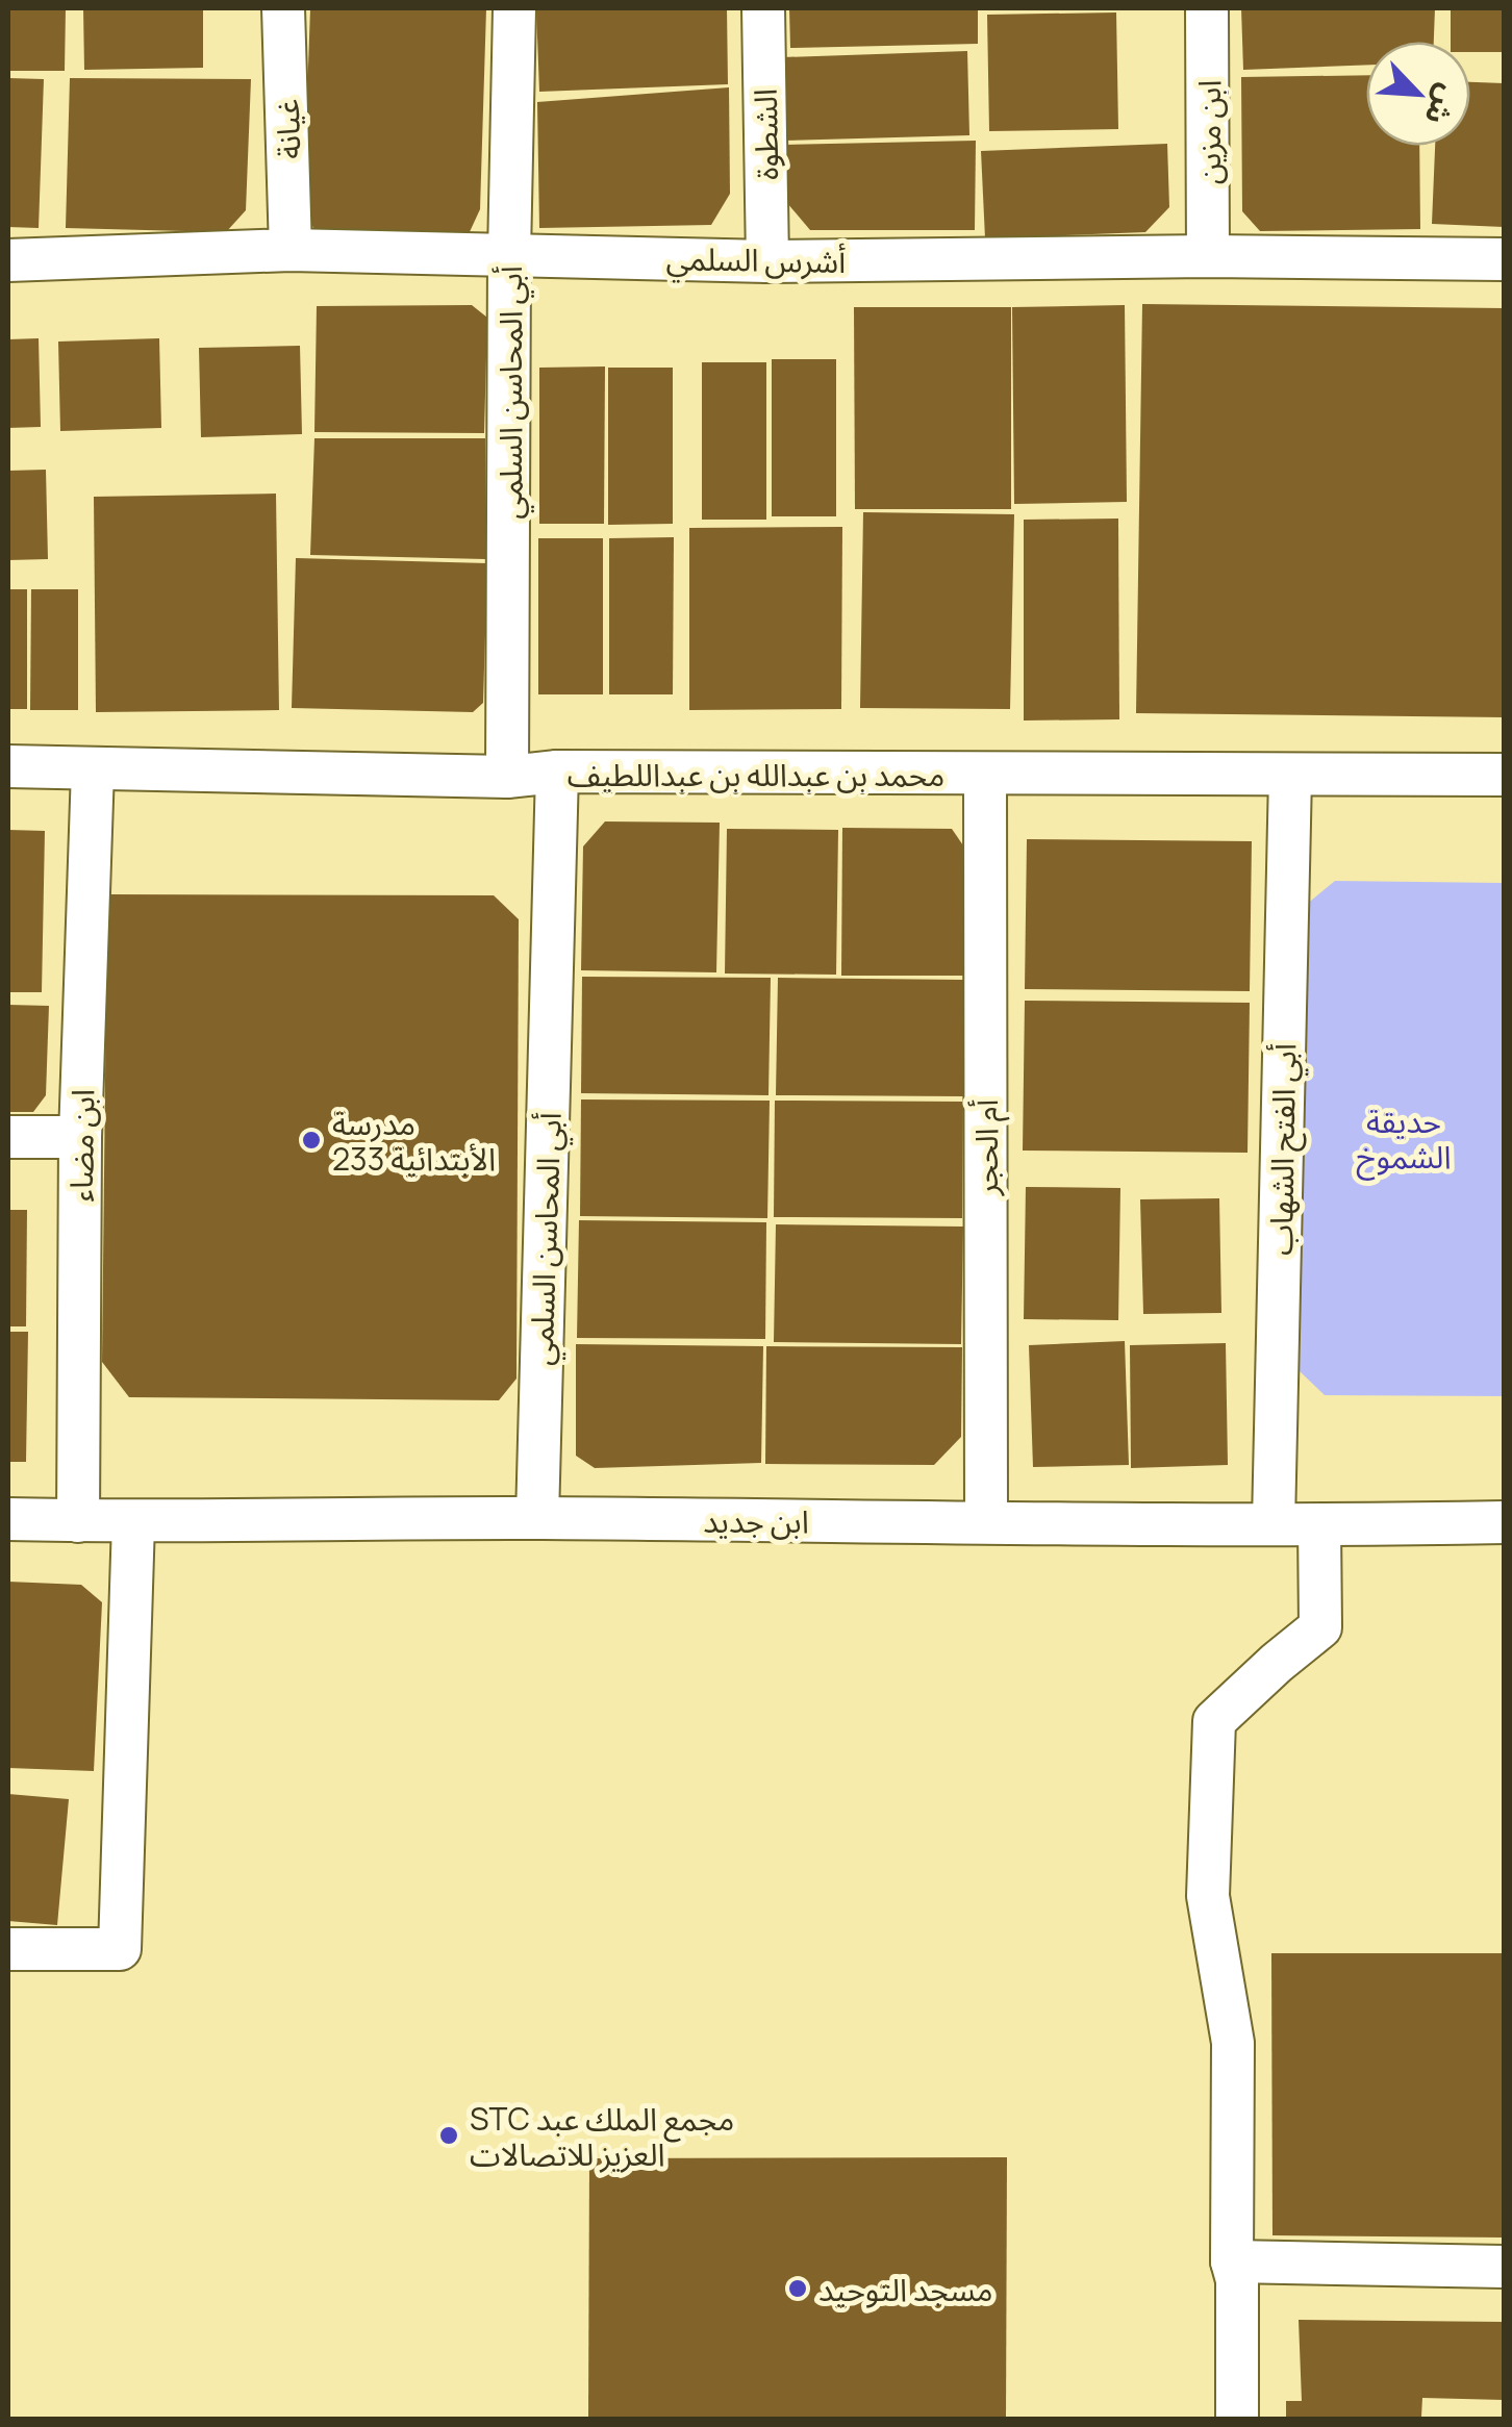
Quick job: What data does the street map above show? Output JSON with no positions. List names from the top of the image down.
{
  "streets": {
    "street": [
      "غيانة",
      "ابن مزين",
      "الشطوة",
      "أشرس السلمي",
      "أبي المحاسن السلمي",
      "محمد بن عبدالله بن عبداللطيف",
      "ابن مضاء",
      "أم الحجر",
      "أبي الفتح الشهاب",
      "ابن جديد"
    ]
  },
  "crossings": [
    ["غيانة", "أشرس السلمي"],
    ["ابن مزين", "أشرس السلمي"],
    ["الشطوة", "أشرس السلمي"],
    ["أشرس السلمي", "أبي المحاسن السلمي"],
    ["أبي المحاسن السلمي", "محمد بن عبدالله بن عبداللطيف"],
    ["أبي المحاسن السلمي", "ابن جديد"],
    ["محمد بن عبدالله بن عبداللطيف", "ابن مضاء"],
    ["محمد بن عبدالله بن عبداللطيف", "أم الحجر"],
    ["محمد بن عبدالله بن عبداللطيف", "أبي الفتح الشهاب"],
    ["ابن مضاء", "ابن جديد"],
    ["أم الحجر", "ابن جديد"],
    ["أبي الفتح الشهاب", "ابن جديد"]
  ],
  "parks": ["حديقة الشموخ"],
  "places": ["مدرسة الأبتدائية 233", "STC مجمع الملك عبد العزيز للاتصالات", "مسجد التوحيد"],
  "north": "bottom right"
}
